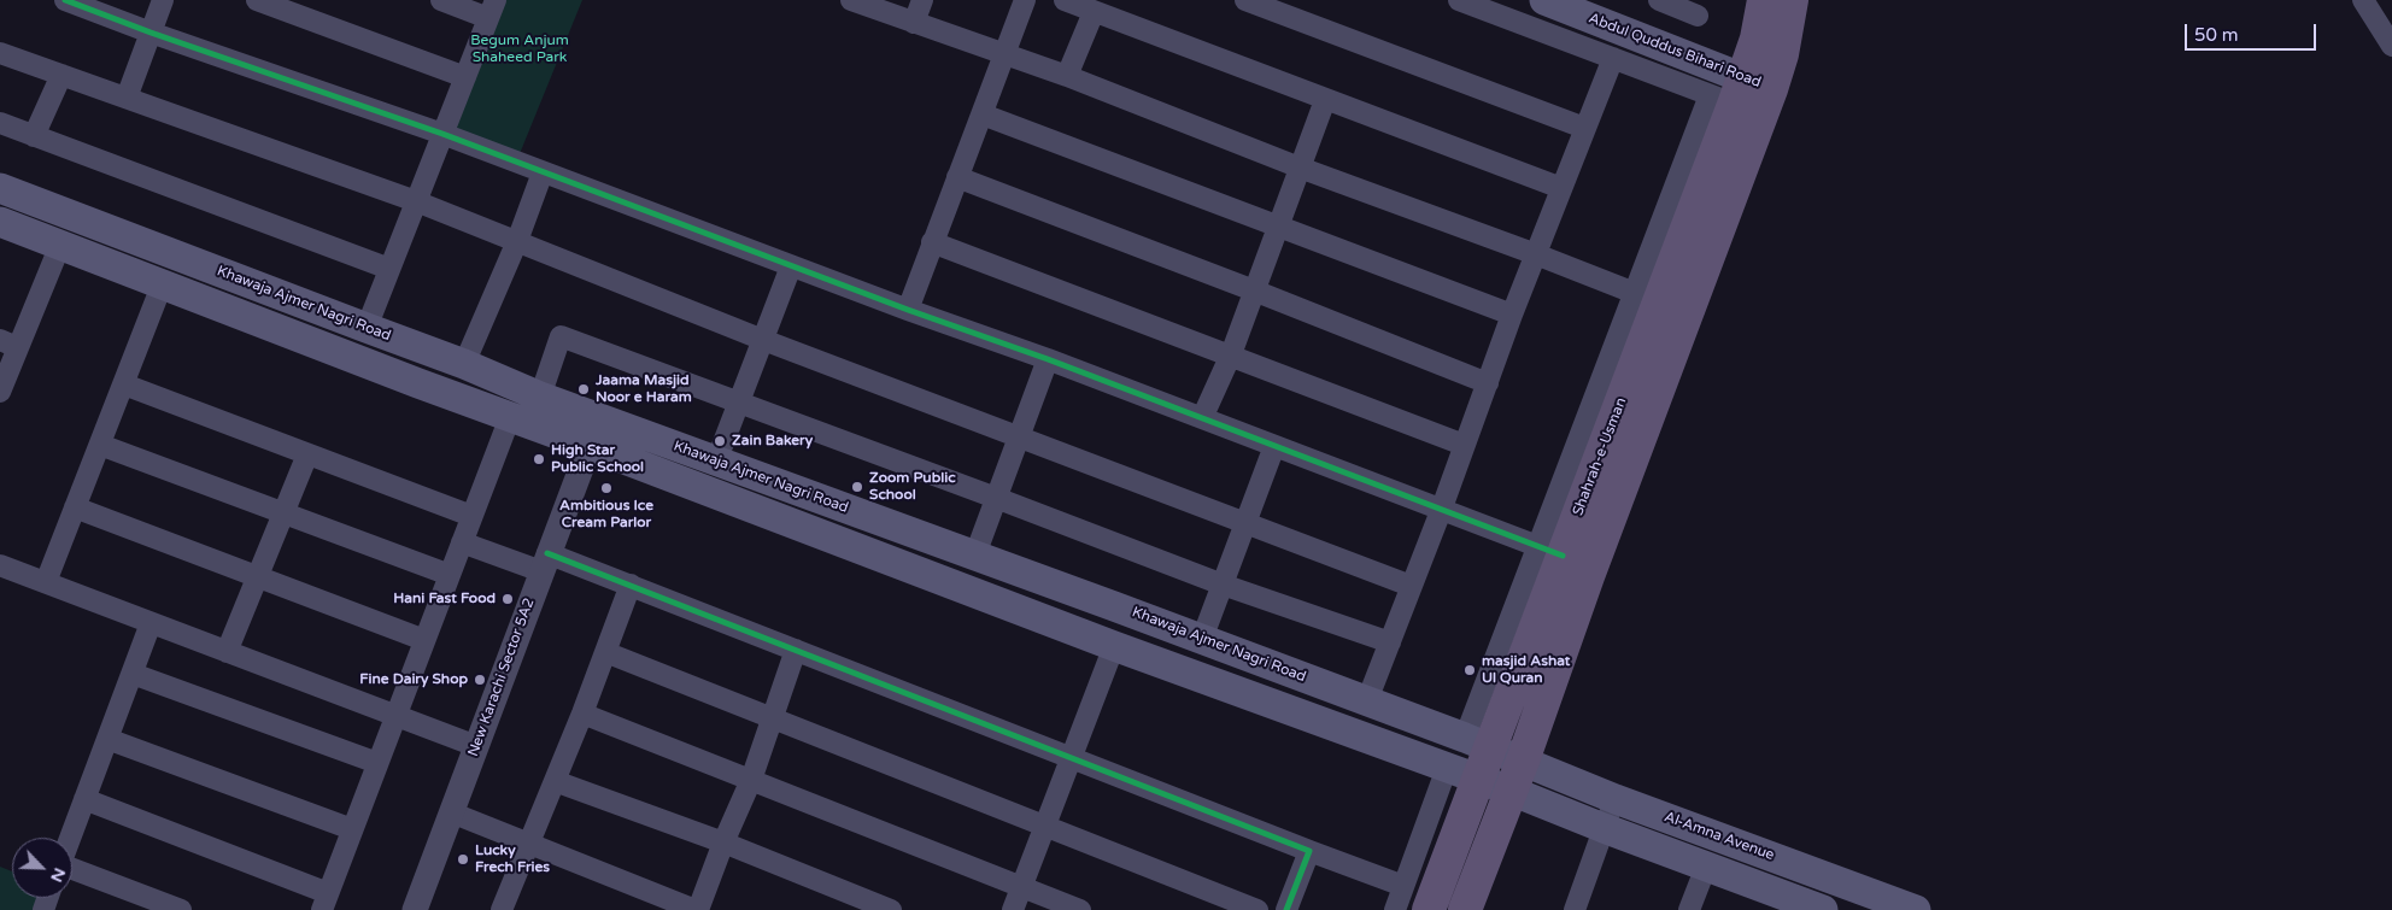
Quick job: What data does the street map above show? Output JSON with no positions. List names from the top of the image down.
{
  "streets": {
    "main road": [
      "Abdul Quddus Bihari Road",
      "Khawaja Ajmer Nagri Road",
      "Shahrah-e-Usman",
      "Al-Amna Avenue"
    ],
    "street": ["New Karachi Sector 5A2"]
  },
  "crossings": [
    ["Abdul Quddus Bihari Road", "Shahrah-e-Usman"],
    ["Khawaja Ajmer Nagri Road", "Shahrah-e-Usman"],
    ["Khawaja Ajmer Nagri Road", "New Karachi Sector 5A2"],
    ["Khawaja Ajmer Nagri Road", "Al-Amna Avenue"],
    ["Shahrah-e-Usman", "Al-Amna Avenue"]
  ],
  "parks": ["Begum Anjum Shaheed Park"],
  "places": [
    "Jaama Masjid Noor e Haram",
    "Zain Bakery",
    "High Star Public School",
    "Zoom Public School",
    "Ambitious Ice Cream Parlor",
    "Hani Fast Food",
    "masjid Ashat Ul Quran",
    "Fine Dairy Shop",
    "Lucky Frech Fries"
  ],
  "scale_bar": "50 m",
  "north": "bottom right"
}
